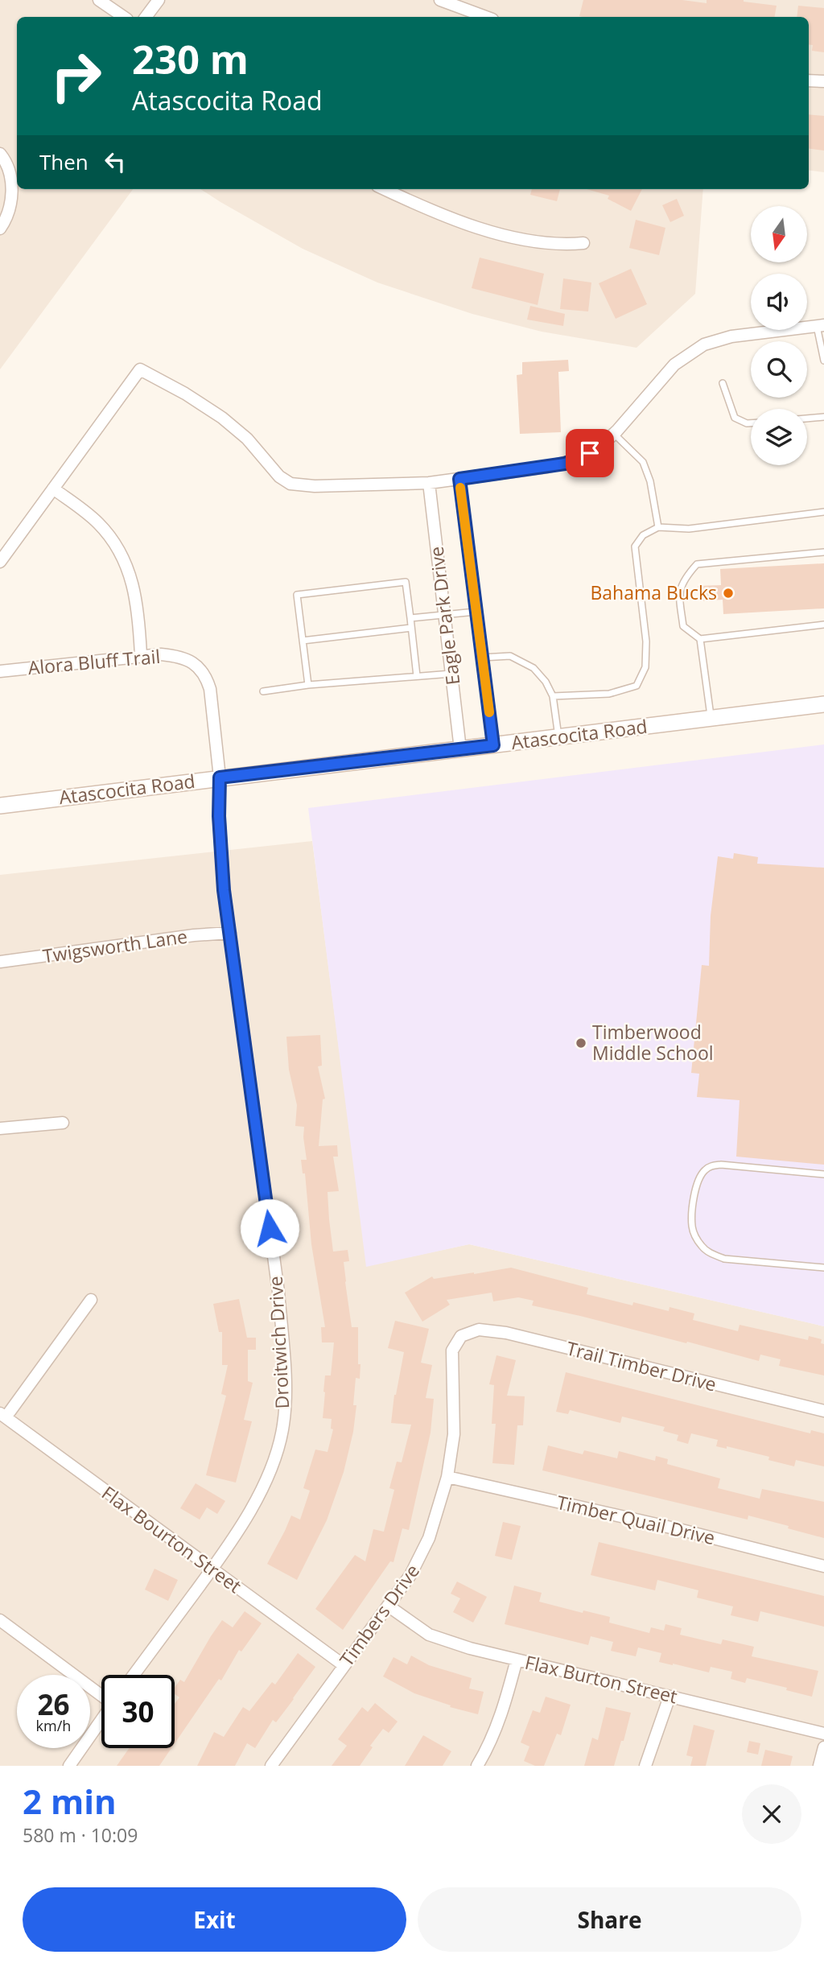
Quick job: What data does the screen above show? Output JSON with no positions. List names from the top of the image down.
{
  "streets": {
    "main road": ["Atascocita Road"],
    "street": [
      "Eagle Park Drive",
      "Alora Bluff Trail",
      "Twigsworth Lane",
      "Droitwich Drive",
      "Trail Timber Drive",
      "Timber Quail Drive",
      "Flax Bourton Street",
      "Timbers Drive",
      "Flax Burton Street"
    ]
  },
  "crossings": [
    ["Eagle Park Drive", "Atascocita Road"],
    ["Alora Bluff Trail", "Droitwich Drive"],
    ["Atascocita Road", "Droitwich Drive"],
    ["Twigsworth Lane", "Droitwich Drive"],
    ["Droitwich Drive", "Flax Bourton Street"],
    ["Trail Timber Drive", "Timbers Drive"],
    ["Timber Quail Drive", "Timbers Drive"],
    ["Flax Bourton Street", "Timbers Drive"],
    ["Timbers Drive", "Flax Burton Street"]
  ],
  "places": ["Bahama Bucks", "Timberwood Middle School"],
  "north": "bottom",
  "page": {
    "turn": ["230 m", "Atascocita Road"],
    "then": "Then",
    "speed": "26 km/h",
    "limit": "30",
    "heading": ["2 min", "580 m · 10:09"],
    "buttons": ["Exit", "Share"]
  }
}
